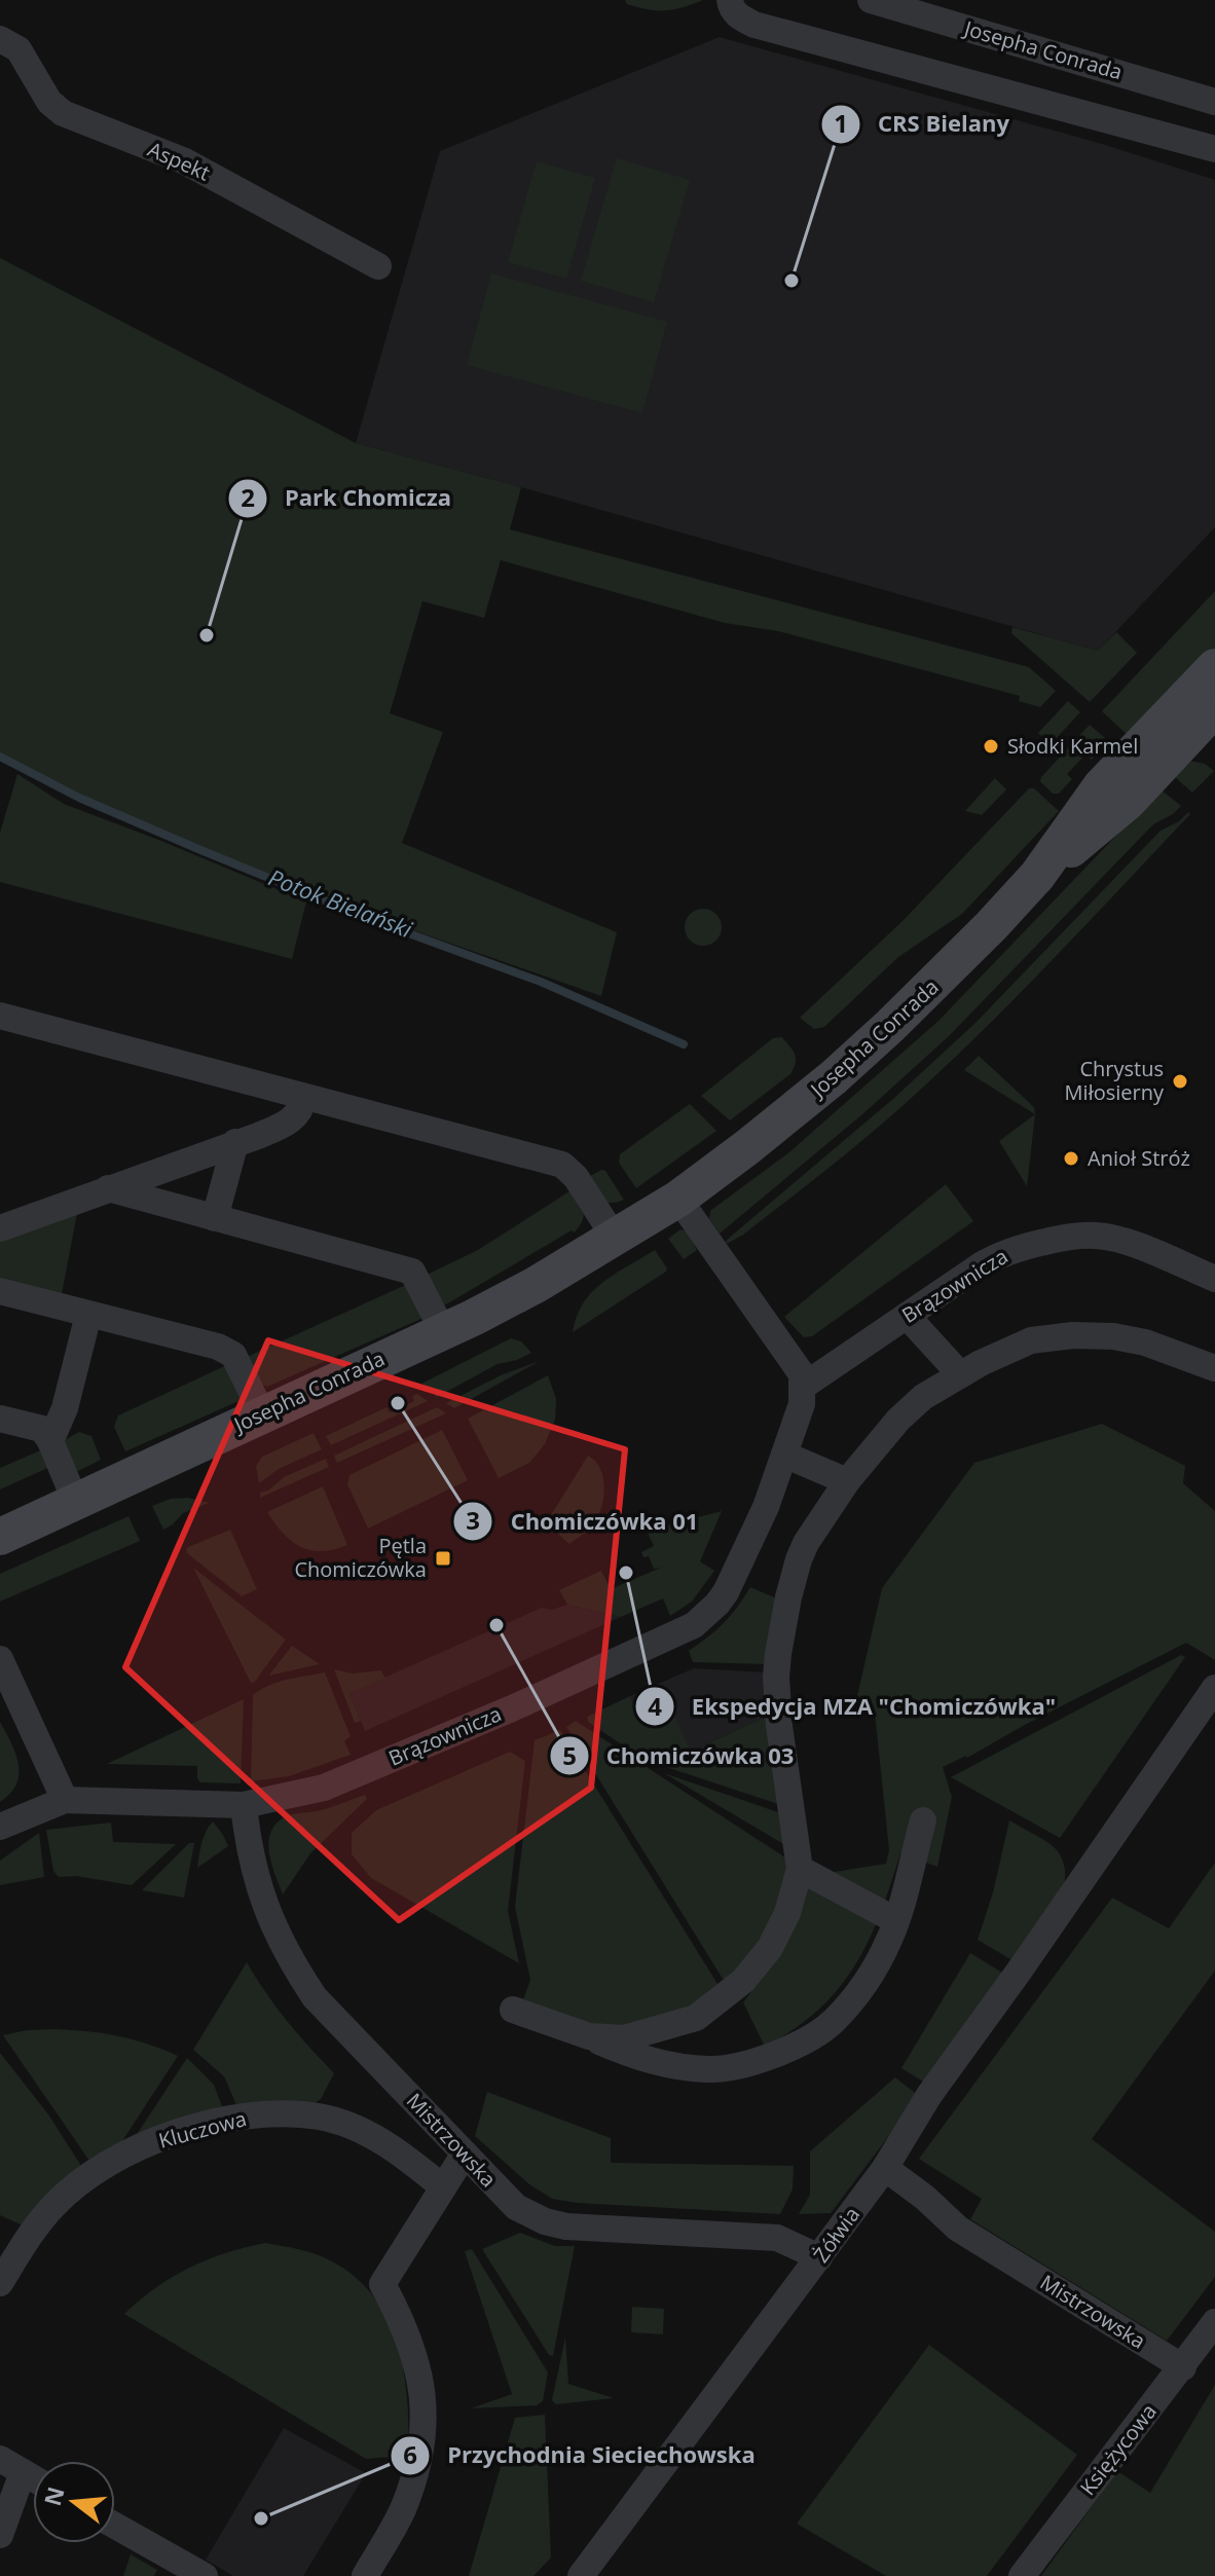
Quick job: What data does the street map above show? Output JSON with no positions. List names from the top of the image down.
{
  "streets": {
    "street": [
      "Josepha Conrada",
      "Aspekt",
      "Brązownicza",
      "Kluczowa",
      "Mistrzowska",
      "Żółwia",
      "Księżycowa"
    ]
  },
  "crossings": [
    ["Brązownicza", "Mistrzowska"],
    ["Mistrzowska", "Żółwia"],
    ["Mistrzowska", "Księżycowa"]
  ],
  "water": ["Potok Bielański"],
  "places": {
    "other": [
      "CRS Bielany",
      "Park Chomicza",
      "Słodki Karmel",
      "Chrystus Miłosierny",
      "Anioł Stróż",
      "Chomiczówka 01",
      "Ekspedycja MZA \"Chomiczówka\"",
      "Chomiczówka 03",
      "Przychodnia Sieciechowska"
    ],
    "transit": ["Pętla Chomiczówka"]
  },
  "north": "left"
}
